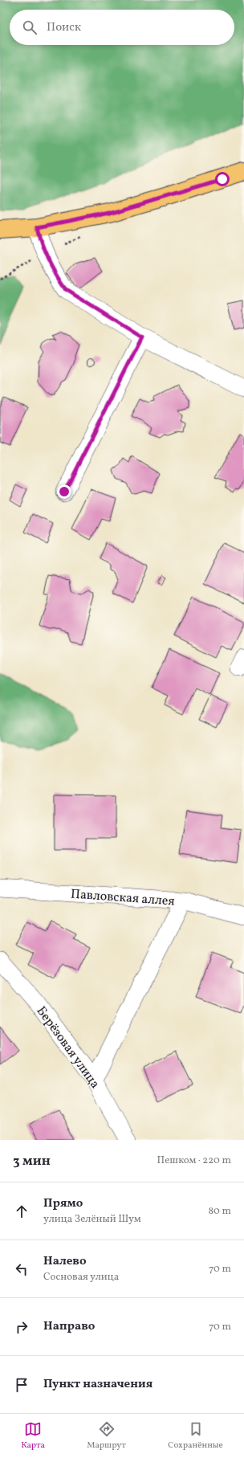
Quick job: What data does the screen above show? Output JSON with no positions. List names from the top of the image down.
{
  "streets": {
    "street": ["Павловская аллея", "Берёзовая улица"]
  },
  "page": {
    "search": "Поиск",
    "heading": ["3 мин", "Пешком · 220 m"],
    "list": [
      ["Прямо", "улица Зелёный Шум", "80 m"],
      ["Налево", "Сосновая улица", "70 m"],
      ["Направо", "70 m"],
      "Пункт назначения"
    ],
    "nav": ["Карта", "Маршрут", "Сохранённые"]
  }
}
